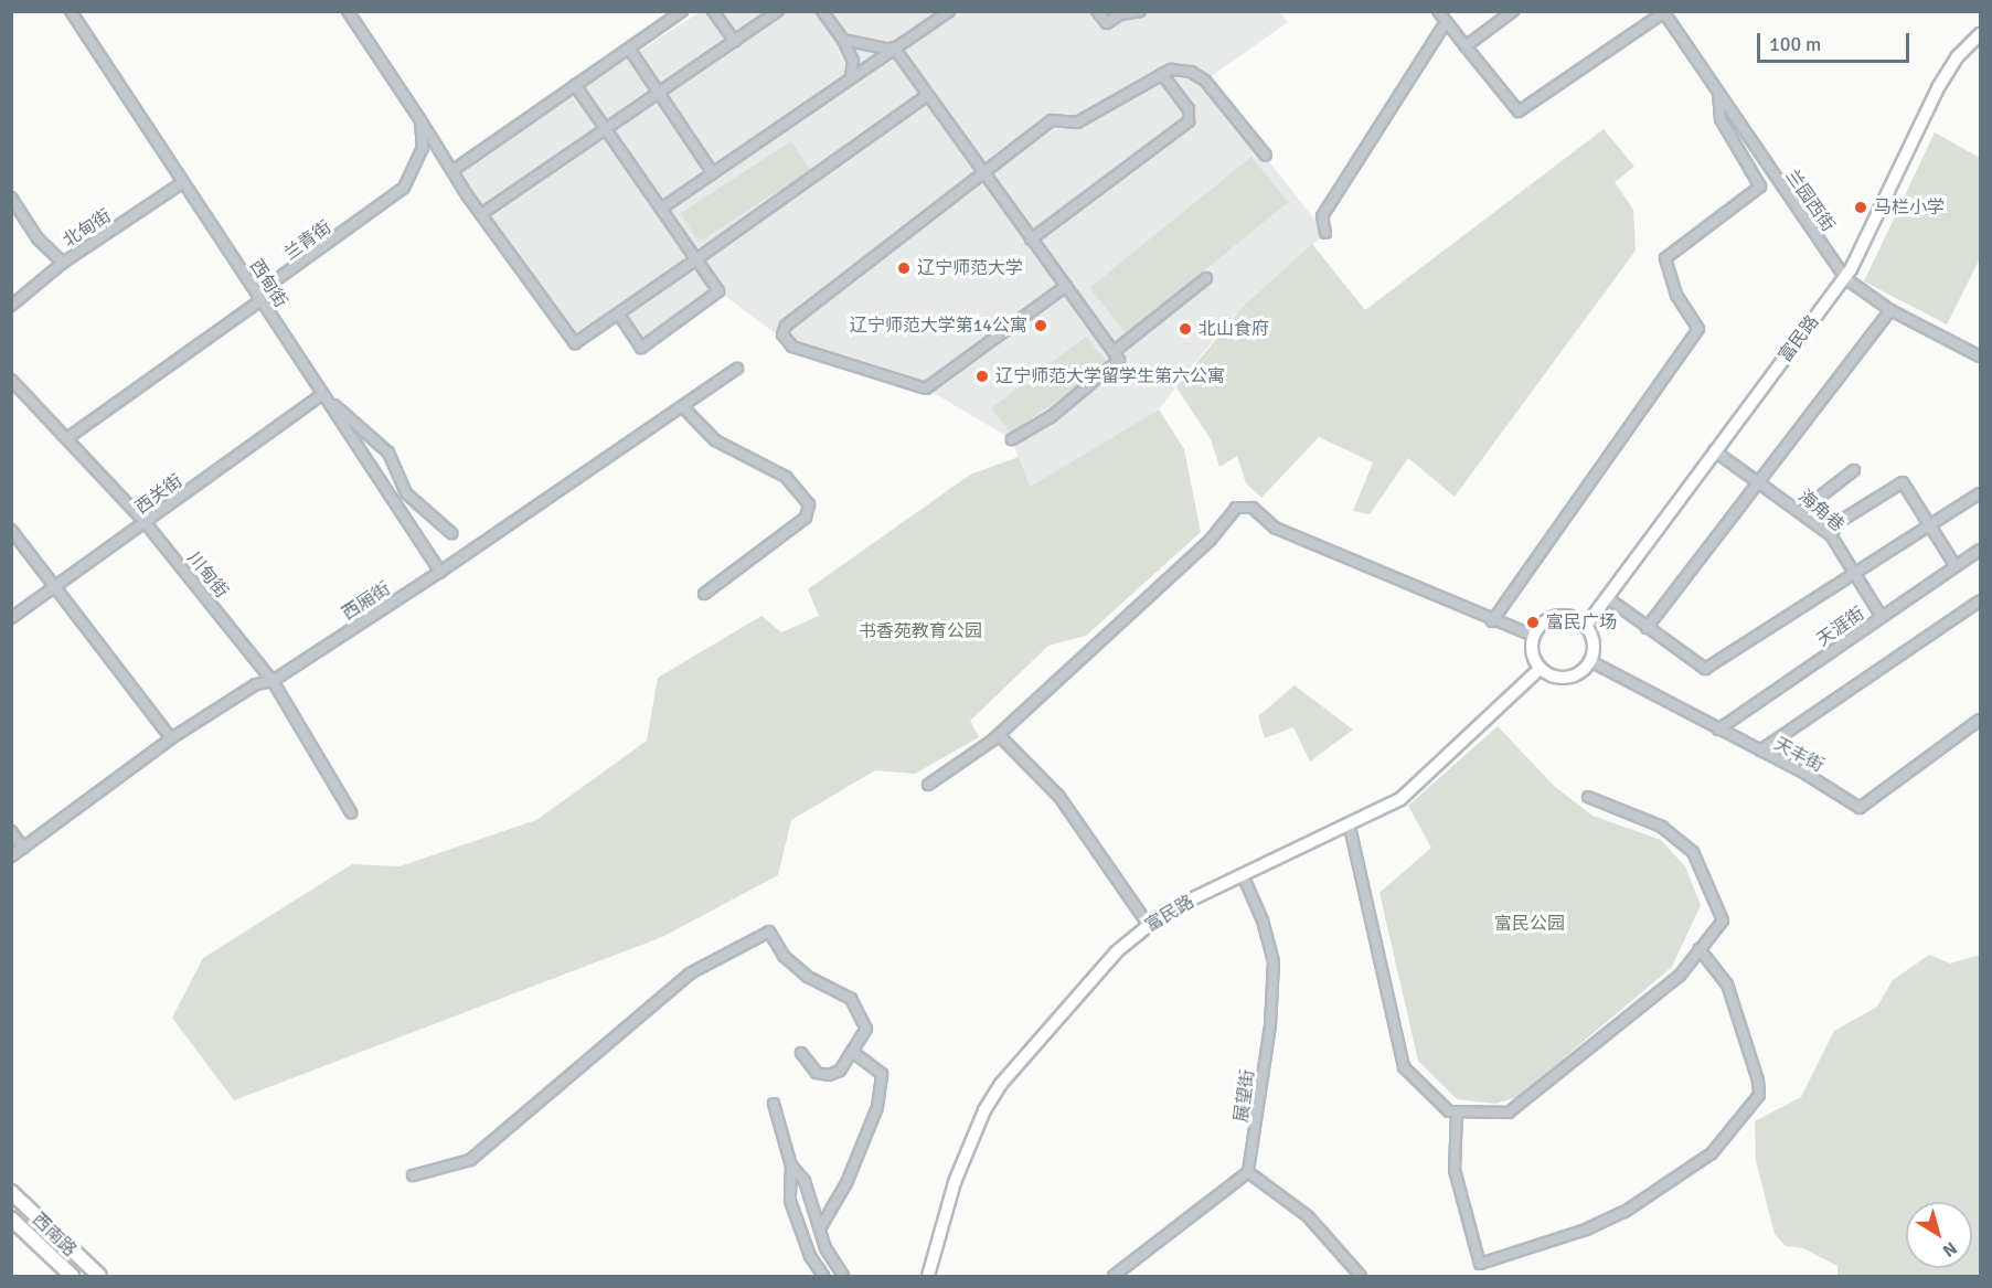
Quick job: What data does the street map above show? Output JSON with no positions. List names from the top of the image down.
{
  "streets": {
    "main road": ["西南路"],
    "street": [
      "兰园西街",
      "北甸街",
      "兰青街",
      "西甸街",
      "富民路",
      "西关街",
      "海角巷",
      "川甸街",
      "西厢街",
      "天涯街",
      "天丰街",
      "展望街"
    ]
  },
  "crossings": [
    ["兰园西街", "富民路"],
    ["北甸街", "西甸街"],
    ["兰青街", "西甸街"],
    ["兰青街", "川甸街"],
    ["西甸街", "西关街"],
    ["西甸街", "西厢街"],
    ["富民路", "海角巷"],
    ["富民路", "天丰街"],
    ["富民路", "展望街"],
    ["西关街", "川甸街"],
    ["海角巷", "天涯街"],
    ["川甸街", "西厢街"],
    ["天涯街", "天丰街"]
  ],
  "parks": ["书香苑教育公园", "富民公园"],
  "places": [
    "马栏小学",
    "辽宁师范大学",
    "辽宁师范大学第14公寓",
    "北山食府",
    "辽宁师范大学留学生第六公寓",
    "富民广场"
  ],
  "scale_bar": "100 m",
  "north": "bottom right"
}
